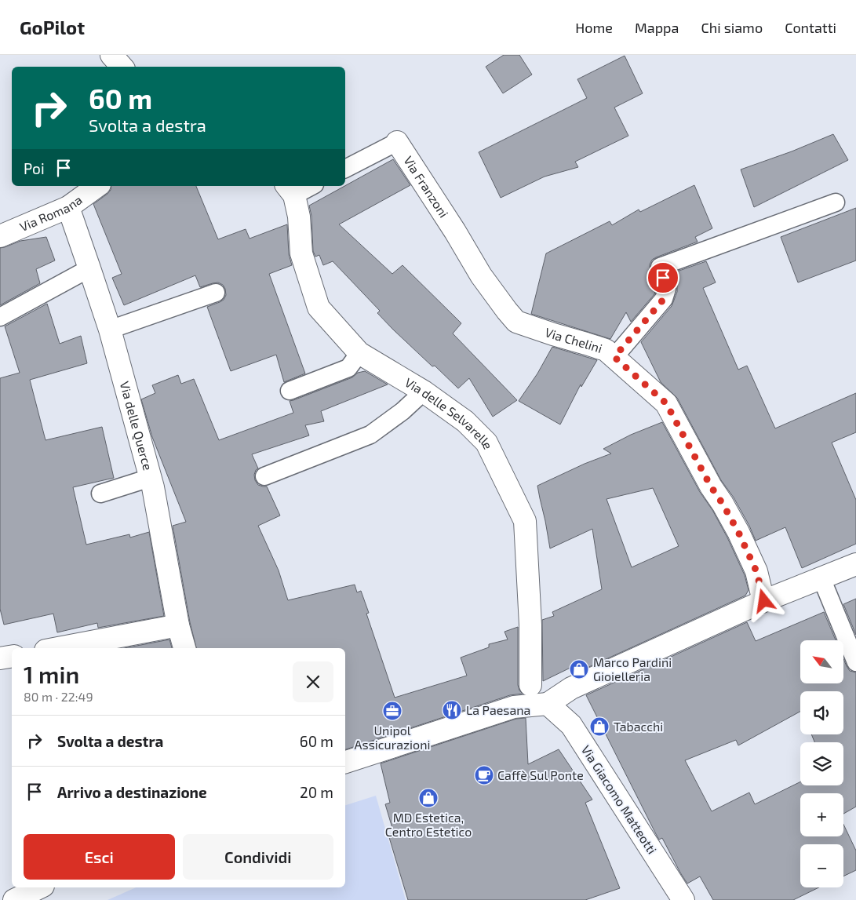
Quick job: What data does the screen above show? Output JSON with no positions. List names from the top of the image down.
{
  "streets": {
    "street": [
      "Via Franzoni",
      "Via Romana",
      "Via Chelini",
      "Via delle Selvarelle",
      "Via delle Querce",
      "Via Giacomo Matteotti"
    ]
  },
  "crossings": [
    ["Via Franzoni", "Via Chelini"],
    ["Via Romana", "Via delle Querce"]
  ],
  "places": {
    "shop": ["Marco Pardini Gioielleria", "Tabacchi", "MD Estetica, Centro Estetico"],
    "restaurant": ["La Paesana"],
    "office": ["Unipol Assicurazioni"],
    "cafe": ["Caffè Sul Ponte"]
  },
  "north": "top left",
  "page": {
    "header": "GoPilot",
    "nav": [
      "Home",
      "Mappa",
      "Chi siamo",
      "Contatti"
    ],
    "turn": ["60 m", "Svolta a destra"],
    "then": "Poi",
    "map_buttons": ["+", "−"],
    "heading": ["1 min", "80 m · 22:49"],
    "list": [
      {
        "name": "Svolta a destra",
        "value": "60 m"
      },
      {
        "name": "Arrivo a destinazione",
        "value": "20 m"
      }
    ],
    "buttons": ["Esci", "Condividi"]
  }
}
